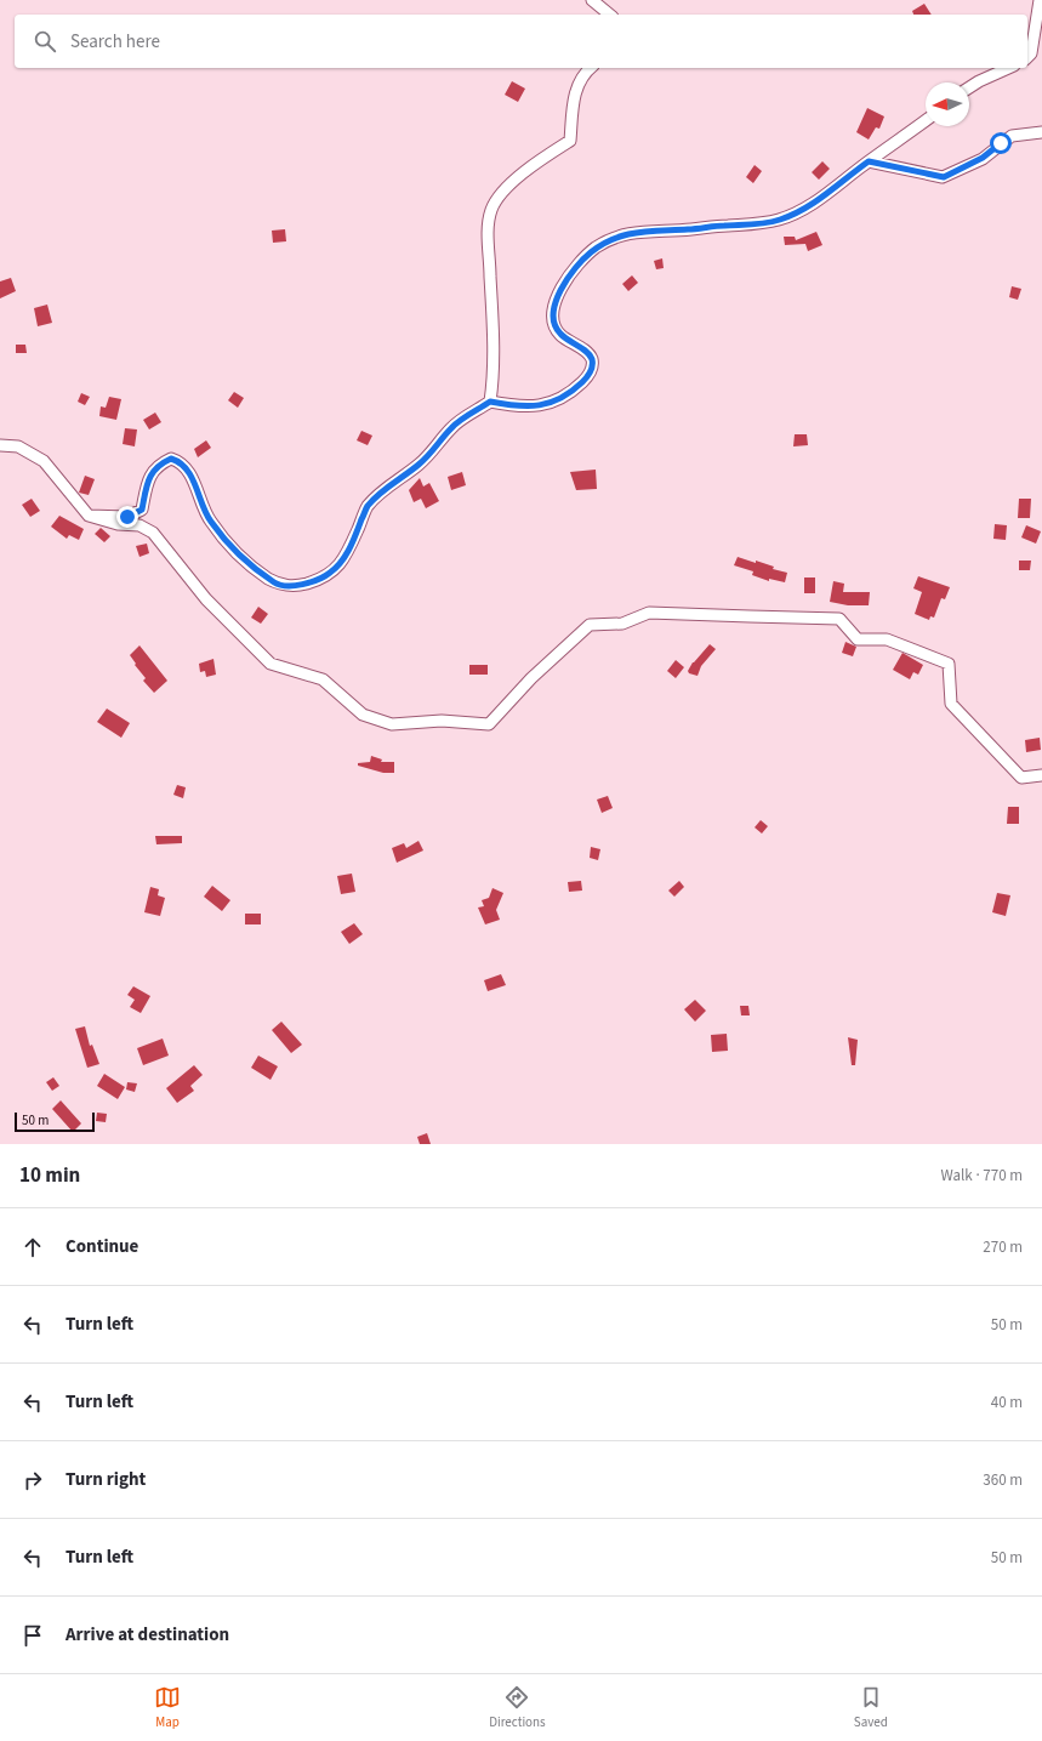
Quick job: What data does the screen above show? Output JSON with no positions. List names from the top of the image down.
{
  "scale_bar": "50 m",
  "north": "left",
  "page": {
    "search": "Search here",
    "scale": "50 m",
    "heading": ["10 min", "Walk · 770 m"],
    "list": [
      ["Continue", "270 m"],
      ["Turn left", "50 m"],
      ["Turn left", "40 m"],
      ["Turn right", "360 m"],
      ["Turn left", "50 m"],
      "Arrive at destination"
    ],
    "nav": ["Map", "Directions", "Saved"]
  }
}
